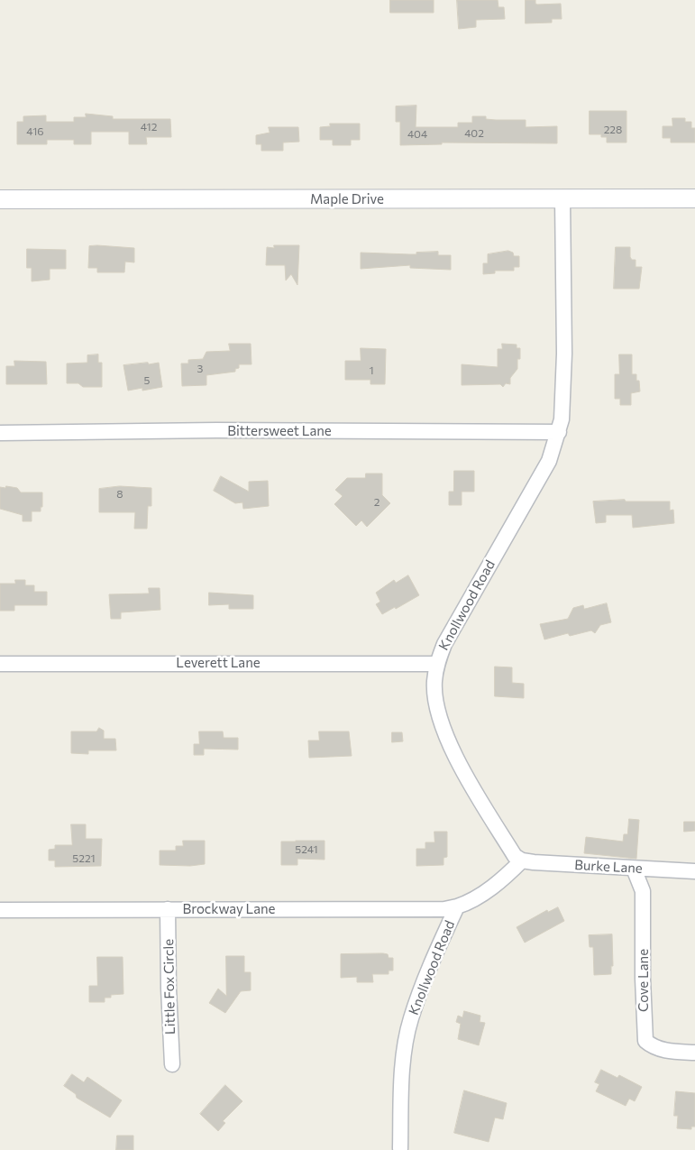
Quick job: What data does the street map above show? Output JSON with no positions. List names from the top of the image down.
{
  "streets": {
    "street": [
      "Maple Drive",
      "Bittersweet Lane",
      "Knollwood Road",
      "Leverett Lane",
      "Burke Lane",
      "Brockway Lane",
      "Cove Lane",
      "Little Fox Circle"
    ]
  },
  "crossings": [
    ["Maple Drive", "Knollwood Road"],
    ["Bittersweet Lane", "Knollwood Road"],
    ["Knollwood Road", "Leverett Lane"],
    ["Knollwood Road", "Burke Lane"],
    ["Knollwood Road", "Brockway Lane"],
    ["Burke Lane", "Cove Lane"],
    ["Brockway Lane", "Little Fox Circle"]
  ],
  "house_numbers": [
    "412",
    "228",
    "416",
    "402",
    "404",
    "3",
    "1",
    "5",
    "8",
    "2",
    "5241",
    "5221"
  ]
}
